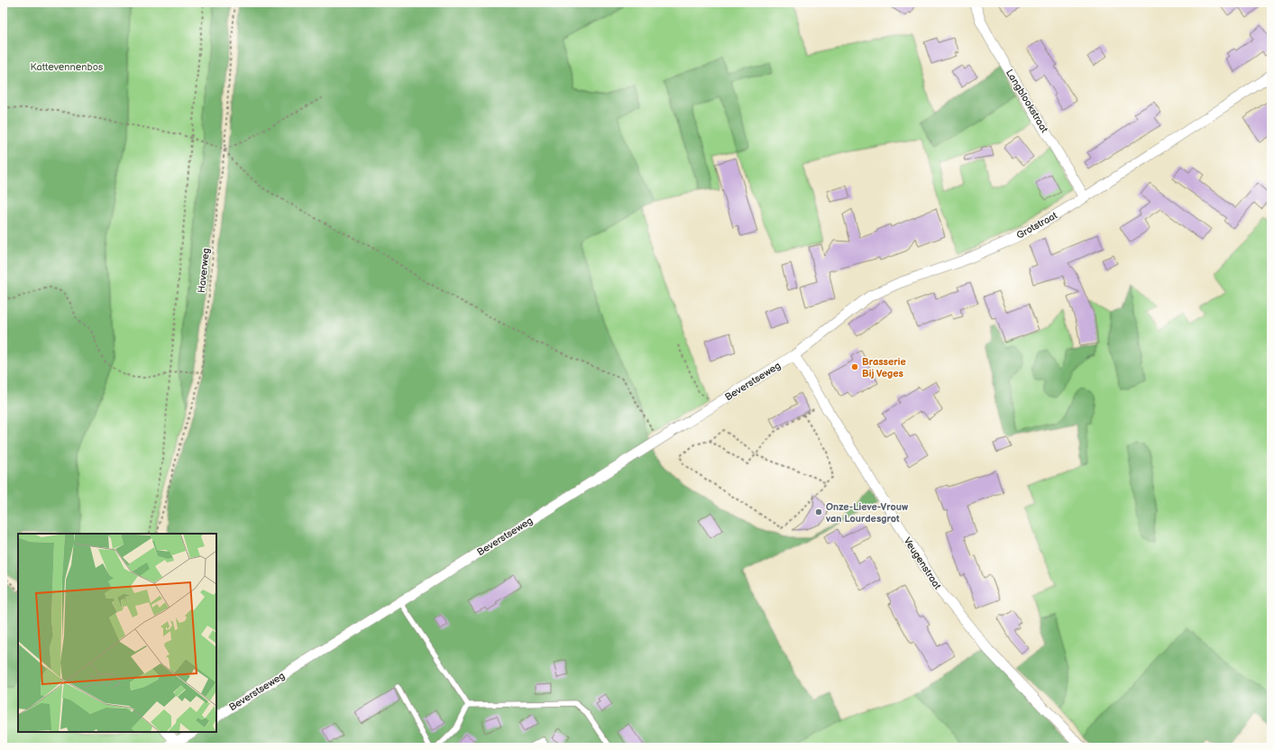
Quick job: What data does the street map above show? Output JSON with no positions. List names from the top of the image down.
{
  "streets": {
    "street": [
      "Langblookstraat",
      "Grotstraat",
      "Beverstseweg",
      "Veugenstraat"
    ],
    "path": ["Haverweg"]
  },
  "crossings": [
    ["Langblookstraat", "Grotstraat"],
    ["Grotstraat", "Beverstseweg"],
    ["Grotstraat", "Veugenstraat"],
    ["Beverstseweg", "Veugenstraat"]
  ],
  "parks": ["Kattevennenbos"],
  "places": ["Brasserie Bij Veges", "Onze-Lieve-Vrouw van Lourdesgrot"]
}
